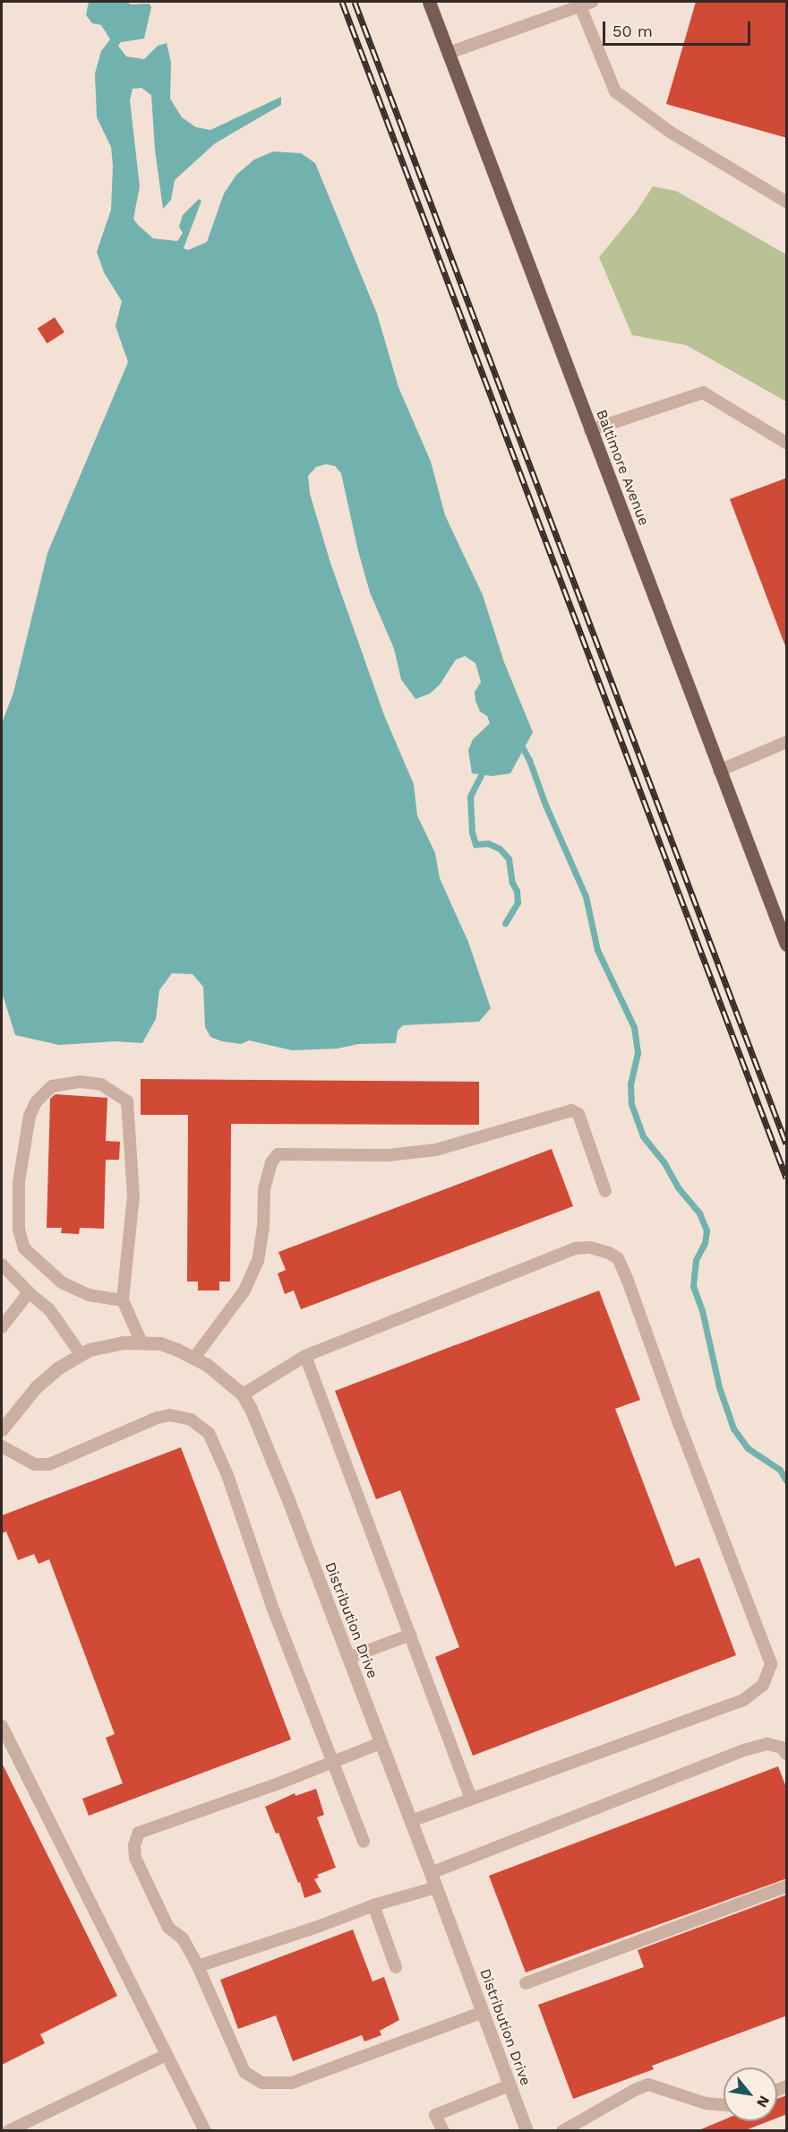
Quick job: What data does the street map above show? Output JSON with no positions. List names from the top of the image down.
{
  "streets": {
    "main road": ["Baltimore Avenue"],
    "street": ["Distribution Drive"]
  },
  "scale_bar": "50 m",
  "north": "bottom right"
}
